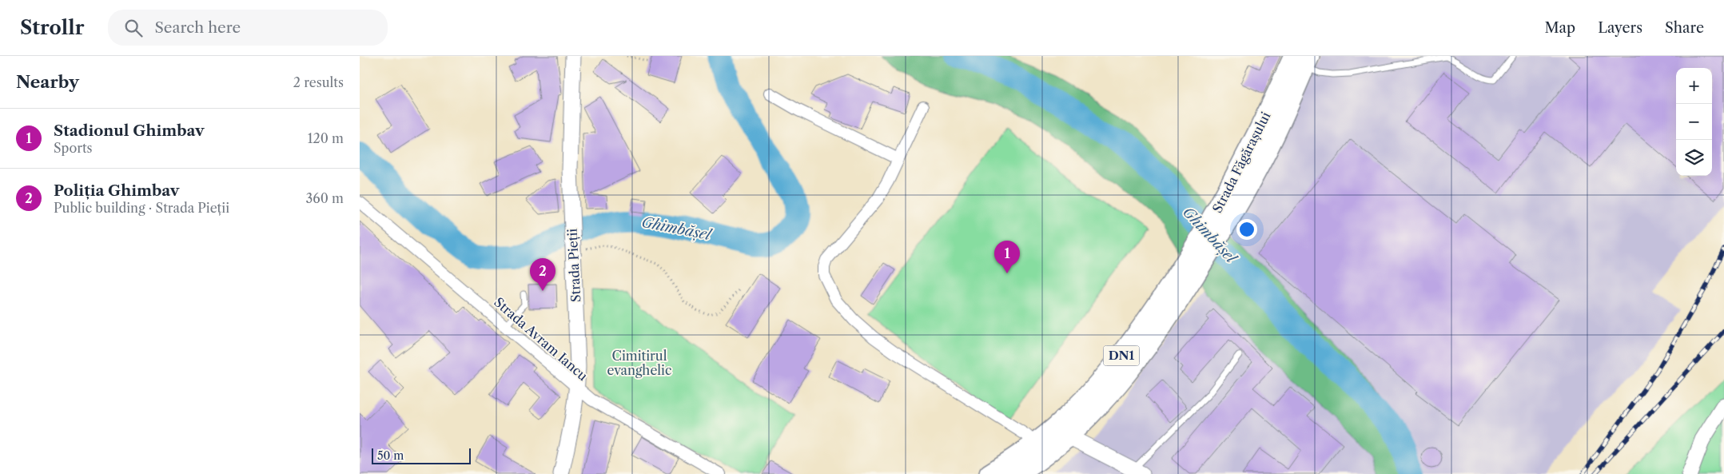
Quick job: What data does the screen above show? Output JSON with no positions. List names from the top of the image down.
{
  "streets": {
    "highway": ["Strada Făgărașului", "DN1"],
    "street": ["Strada Pieții", "Strada Avram Iancu"]
  },
  "crossings": [
    ["Strada Pieții", "Strada Avram Iancu"]
  ],
  "water": ["Ghimbășel"],
  "parks": ["Cimitirul evanghelic"],
  "scale_bar": "50 m",
  "page": {
    "header": "Strollr",
    "search": "Search here",
    "nav": ["Map", "Layers", "Share"],
    "heading": ["Nearby", "2 results"],
    "map_buttons": ["+", "−"],
    "list": [
      {
        "mark": "1",
        "name": "Stadionul Ghimbav",
        "note": "Sports",
        "value": "120 m"
      },
      {
        "mark": "2",
        "name": "Poliția Ghimbav",
        "note": "Public building · Strada Pieții",
        "value": "360 m"
      }
    ],
    "pins": ["1", "2"],
    "scale": "50 m"
  }
}
